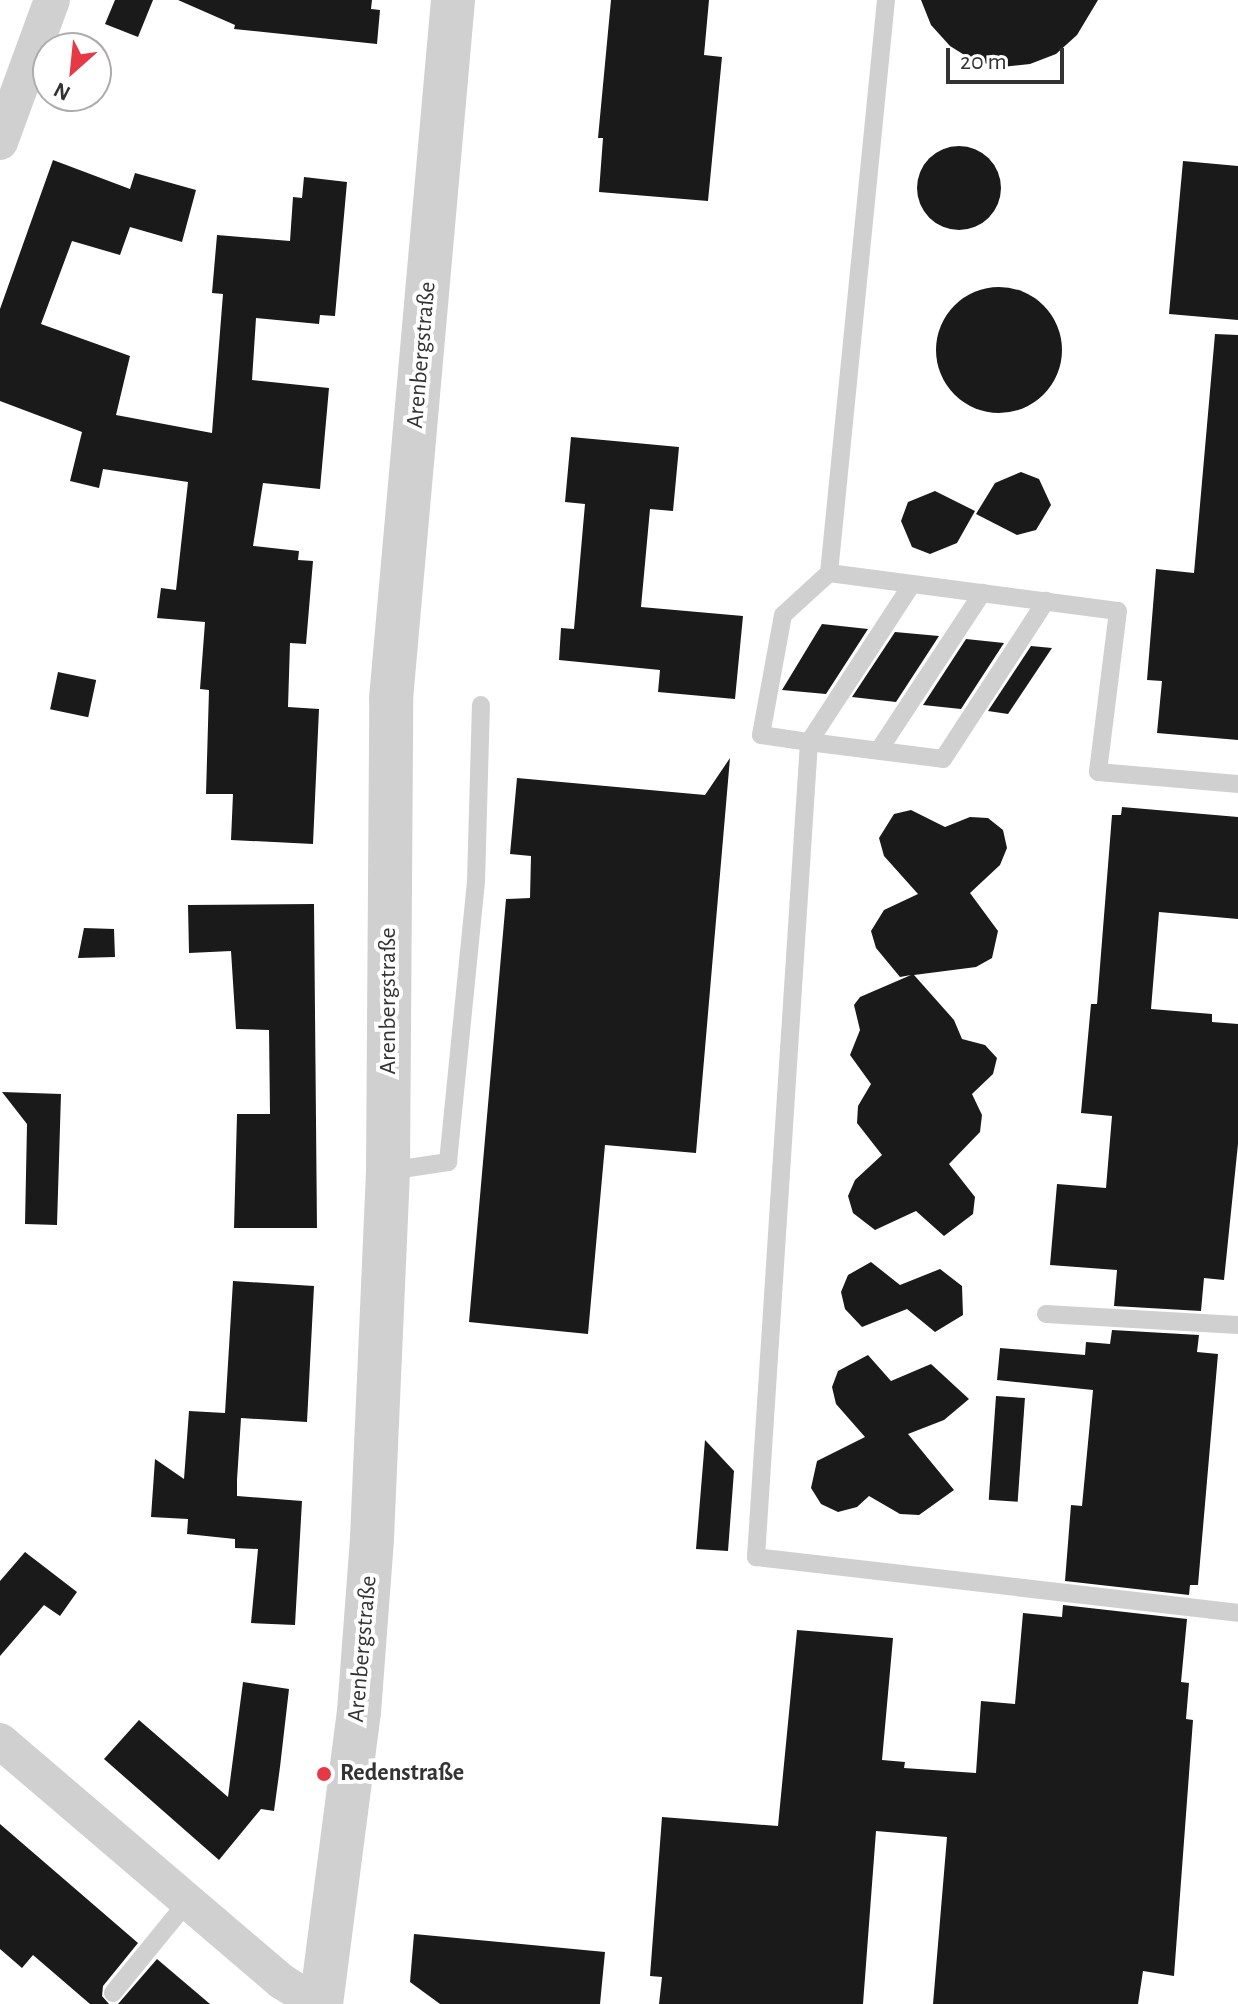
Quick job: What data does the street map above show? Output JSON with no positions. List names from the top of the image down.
{
  "streets": {
    "street": ["Arenbergstraße"]
  },
  "places": ["Redenstraße"],
  "scale_bar": "20 m",
  "north": "bottom left"
}
